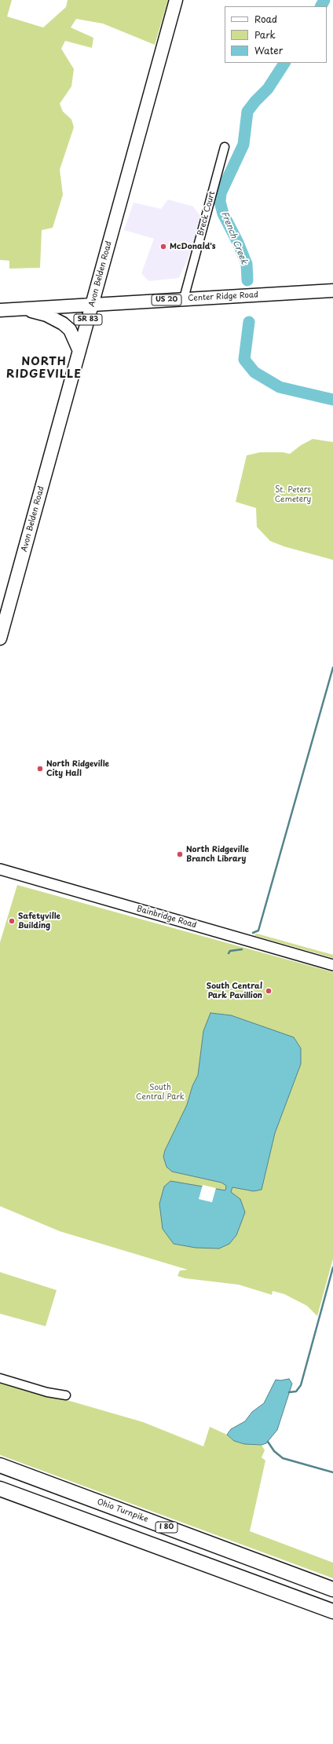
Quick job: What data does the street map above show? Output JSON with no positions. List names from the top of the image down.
{
  "streets": {
    "highway": ["Ohio Turnpike", "I 80"],
    "main road": [
      "Avon Belden Road",
      "Center Ridge Road",
      "US 20",
      "SR 83"
    ],
    "street": ["Breck Court", "Bainbridge Road"]
  },
  "crossings": [
    ["Breck Court", "Center Ridge Road"],
    ["Avon Belden Road", "Center Ridge Road"]
  ],
  "districts": ["NORTH RIDGEVILLE"],
  "water": ["French Creek"],
  "parks": ["St. Peters Cemetery", "South Central Park"],
  "places": [
    "McDonald's",
    "North Ridgeville City Hall",
    "North Ridgeville Branch Library",
    "Safetyville Building",
    "South Central Park Pavillion"
  ],
  "legend": ["Road", "Park", "Water"]
}
